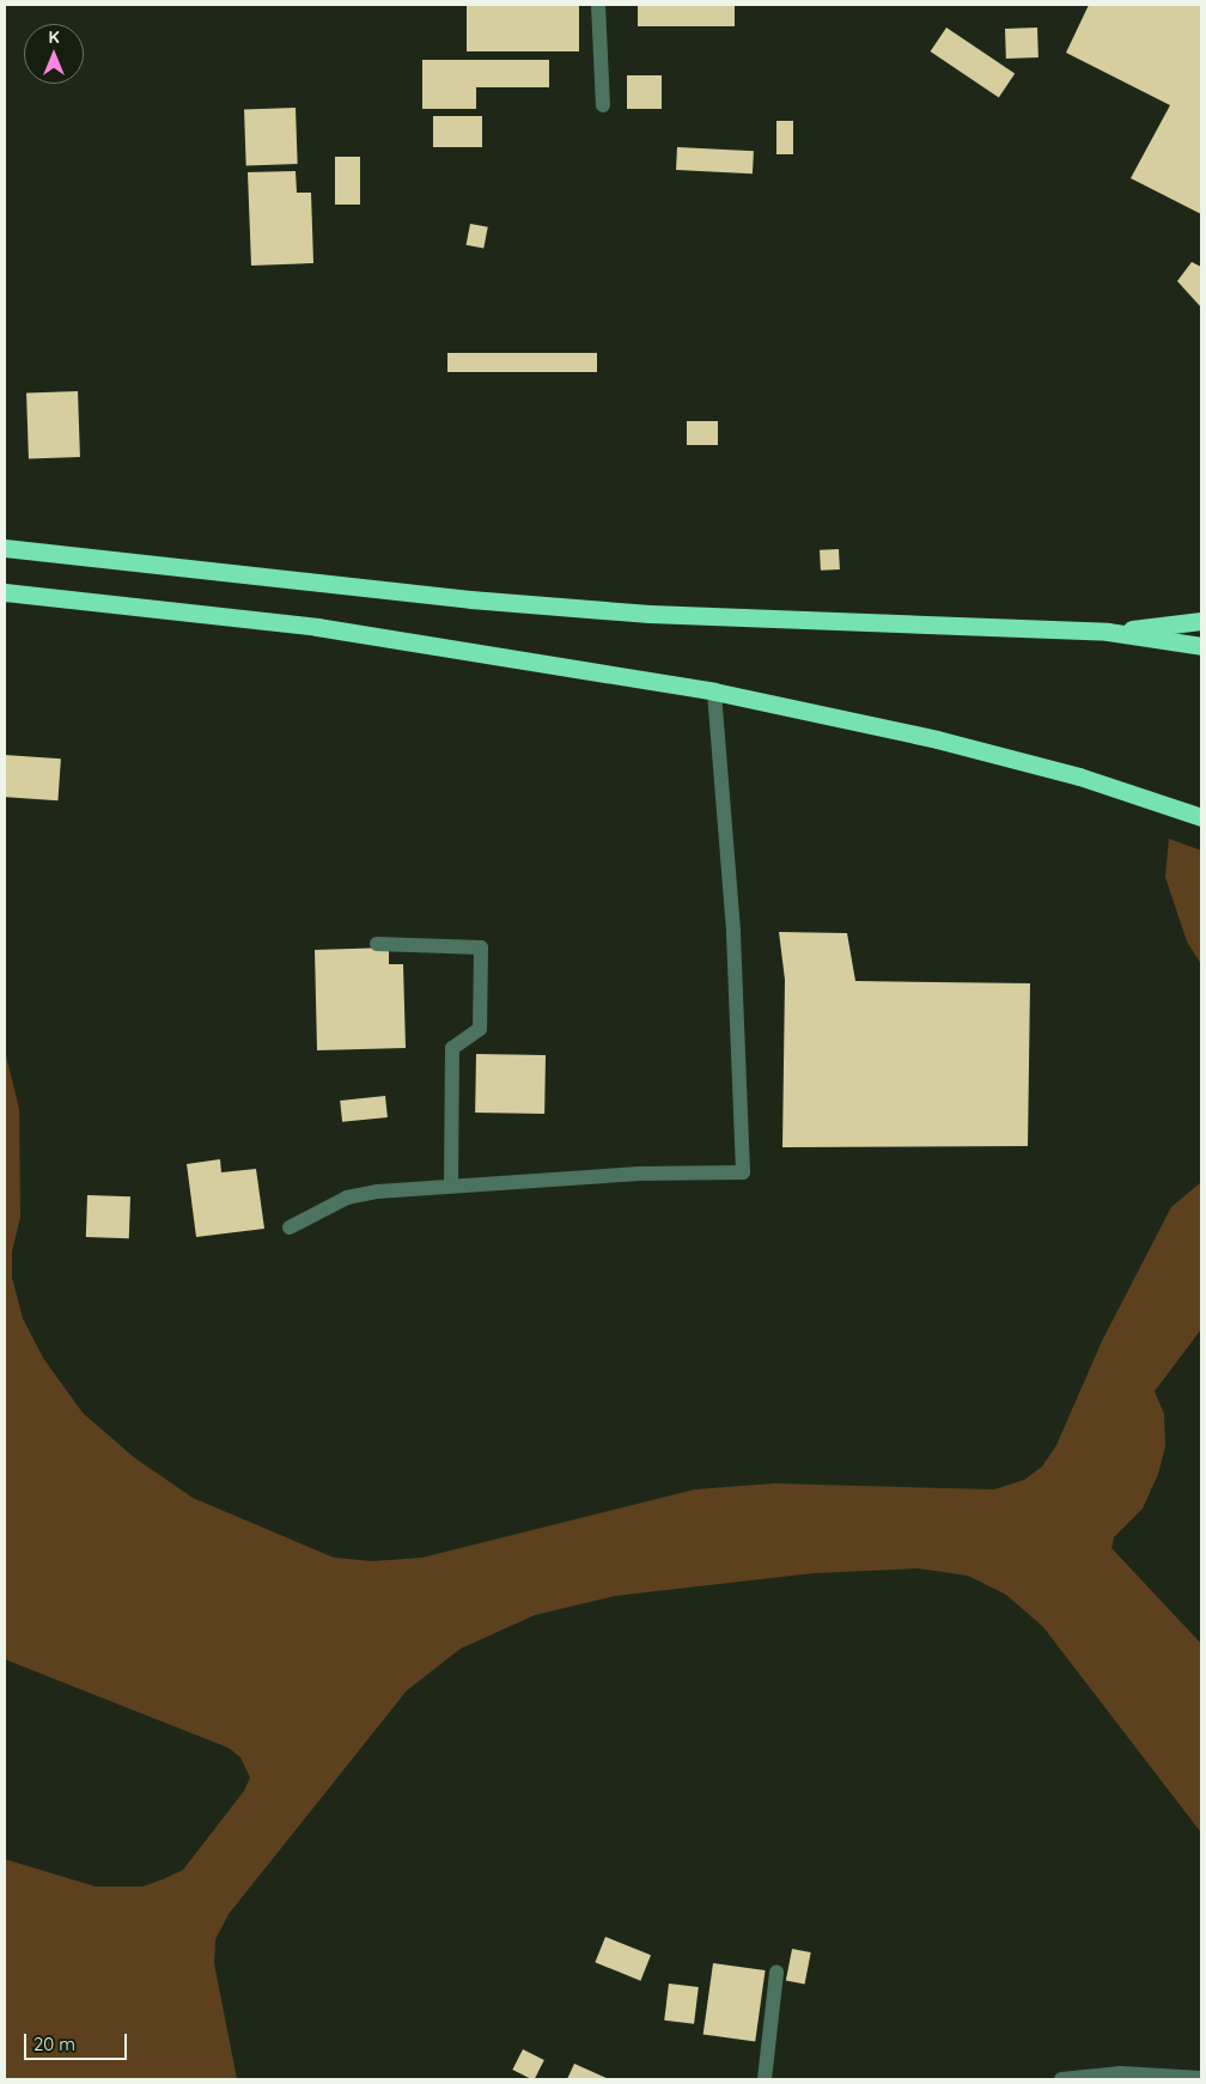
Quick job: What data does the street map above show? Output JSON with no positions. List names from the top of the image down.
{
  "scale_bar": "20 m",
  "north": "top"
}
